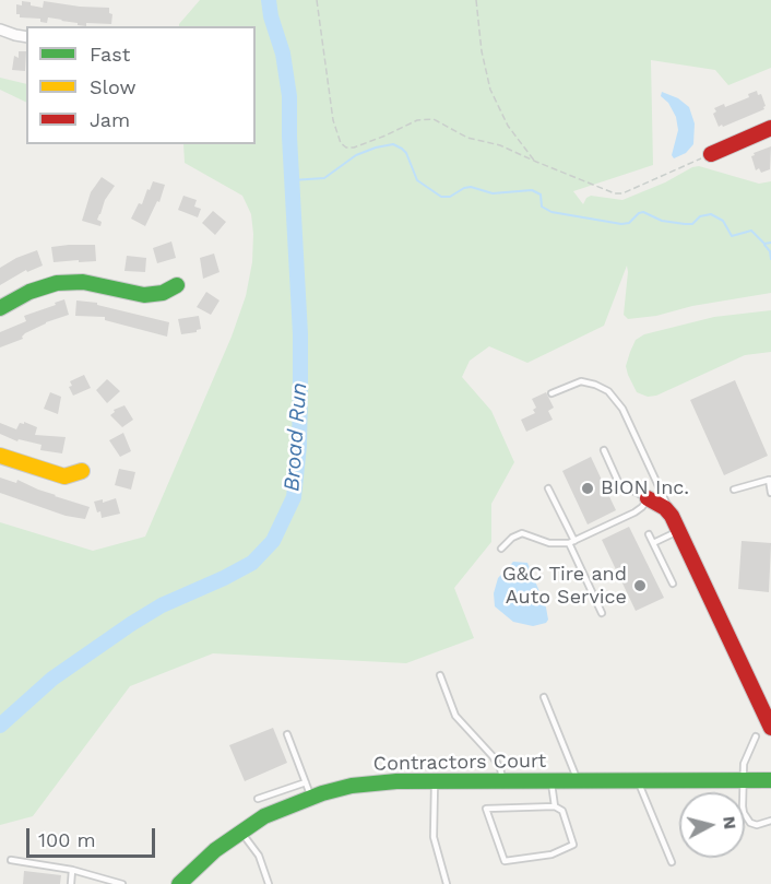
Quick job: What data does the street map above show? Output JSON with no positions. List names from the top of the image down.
{
  "streets": {
    "street": ["Contractors Court"]
  },
  "water": ["Broad Run"],
  "places": ["BION Inc.", "G&C Tire and Auto Service"],
  "legend": ["Fast", "Slow", "Jam"],
  "scale_bar": "100 m",
  "north": "right"
}
